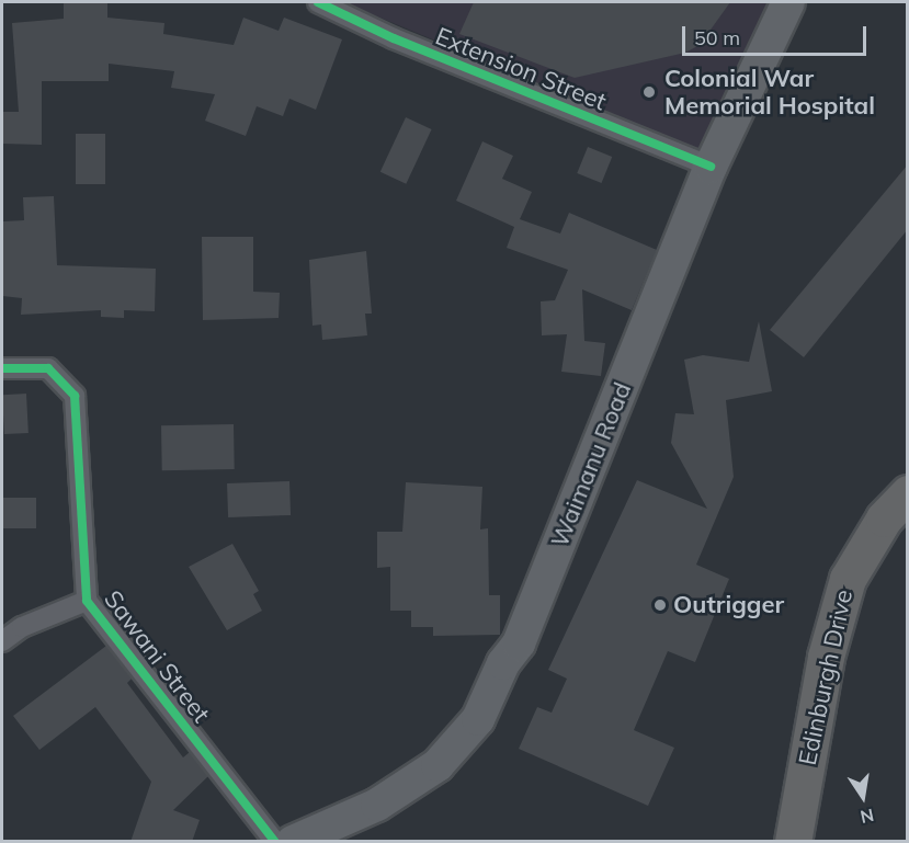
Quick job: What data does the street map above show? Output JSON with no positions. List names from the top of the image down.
{
  "streets": {
    "highway": ["Edinburgh Drive"],
    "main road": ["Waimanu Road"],
    "street": ["Extension Street", "Sawani Street"]
  },
  "crossings": [
    ["Extension Street", "Waimanu Road"]
  ],
  "places": ["Colonial War Memorial Hospital", "Outrigger"],
  "scale_bar": "50 m",
  "north": "bottom"
}
